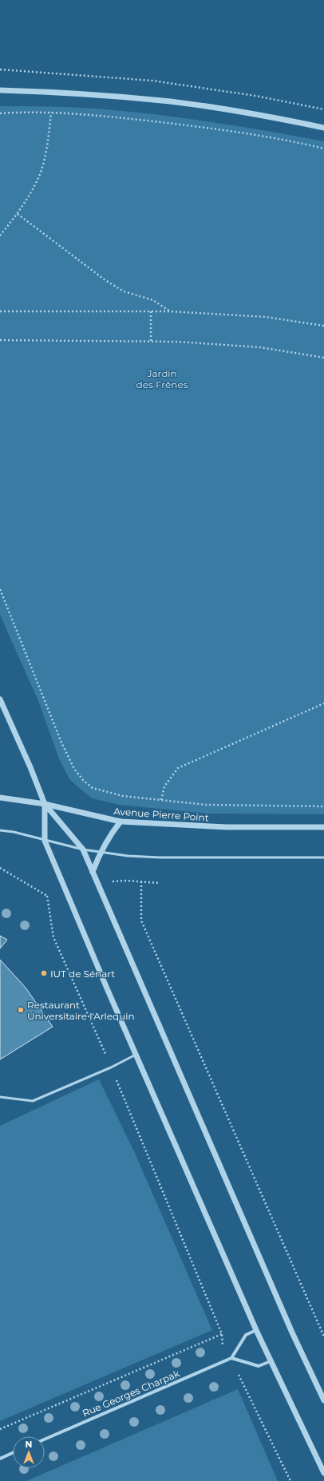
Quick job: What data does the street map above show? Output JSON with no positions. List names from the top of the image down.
{
  "streets": {
    "street": ["Avenue Pierre Point", "Rue Georges Charpak"]
  },
  "parks": ["Jardin des Frênes"],
  "places": ["IUT de Sénart", "Restaurant Universitaire l'Arlequin"],
  "north": "top"
}
